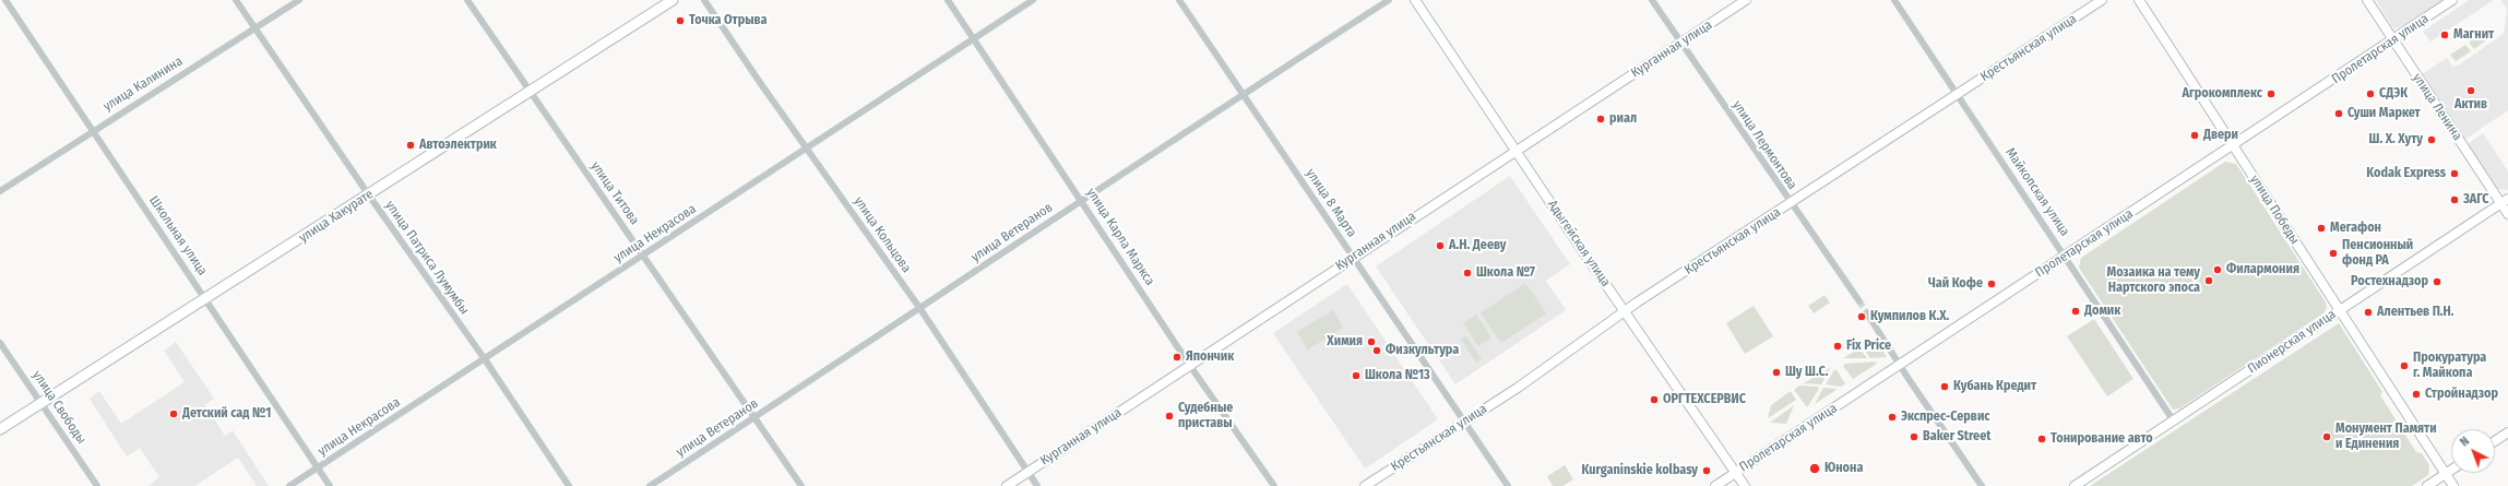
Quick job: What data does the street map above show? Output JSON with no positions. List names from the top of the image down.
{
  "streets": {
    "main road": ["улица Хакурате"],
    "street": [
      "Крестьянская улица",
      "Курганная улица",
      "Пролетарская улица",
      "улица Калинина",
      "улица Ленина",
      "улица Лермонтова",
      "Майкопская улица",
      "улица Титова",
      "улица 8 Марта",
      "улица Победы",
      "улица Ветеранов",
      "улица Некрасова",
      "улица Кольцова",
      "Школьная улица",
      "улица Карла Маркса",
      "Адыгейская улица",
      "улица Патриса Лумумбы",
      "Пионерская улица",
      "улица Свободы"
    ]
  },
  "crossings": [
    ["Крестьянская улица", "улица Лермонтова"],
    ["Крестьянская улица", "Майкопская улица"],
    ["Крестьянская улица", "улица 8 Марта"],
    ["Крестьянская улица", "Адыгейская улица"],
    ["Курганная улица", "улица Лермонтова"],
    ["Курганная улица", "улица 8 Марта"],
    ["Курганная улица", "улица Кольцова"],
    ["Курганная улица", "улица Карла Маркса"],
    ["Курганная улица", "Адыгейская улица"],
    ["Пролетарская улица", "улица Ленина"],
    ["Пролетарская улица", "Майкопская улица"],
    ["Пролетарская улица", "улица Победы"],
    ["Пролетарская улица", "Адыгейская улица"],
    ["улица Калинина", "Школьная улица"],
    ["улица Калинина", "улица Патриса Лумумбы"],
    ["улица Ленина", "Пионерская улица"],
    ["Майкопская улица", "Пионерская улица"],
    ["улица Титова", "улица Хакурате"],
    ["улица Титова", "улица Ветеранов"],
    ["улица Титова", "улица Некрасова"],
    ["улица 8 Марта", "улица Ветеранов"],
    ["улица Победы", "Пионерская улица"],
    ["улица Хакурате", "Школьная улица"],
    ["улица Хакурате", "улица Патриса Лумумбы"],
    ["улица Хакурате", "улица Свободы"],
    ["улица Ветеранов", "улица Кольцова"],
    ["улица Ветеранов", "улица Карла Маркса"],
    ["улица Некрасова", "улица Кольцова"],
    ["улица Некрасова", "Школьная улица"],
    ["улица Некрасова", "улица Карла Маркса"],
    ["улица Некрасова", "улица Патриса Лумумбы"]
  ],
  "places": [
    "Точка Отрыва",
    "Магнит",
    "Актив",
    "Агрокомплекс",
    "СДЭК",
    "Суши Маркет",
    "риал",
    "Двери",
    "Ш. Х. Хуту",
    "Автоэлектрик",
    "Kodak Express",
    "ЗАГС",
    "Мегафон",
    "А.Н. Дееву",
    "Пенсионный фонд РА",
    "Филармония",
    "Школа №7",
    "Мозаика на тему Нартского эпоса",
    "Ростехнадзор",
    "Чай Кофе",
    "Домик",
    "Алентьев П.Н.",
    "Кумпилов К.Х.",
    "Химия",
    "Fix Price",
    "Физкультура",
    "Япончик",
    "Прокуратура г. Майкопа",
    "Шу Ш.С.",
    "Школа №13",
    "Кубань Кредит",
    "Стройнадзор",
    "ОРГТЕХСЕРВИС",
    "Детский сад №1",
    "Судебные приставы",
    "Экспрес-Сервис",
    "Baker Street",
    "Монумент Памяти и Единения",
    "Тонирование авто",
    "Юнона",
    "Kurganinskie kolbasy"
  ],
  "north": "top left"
}
